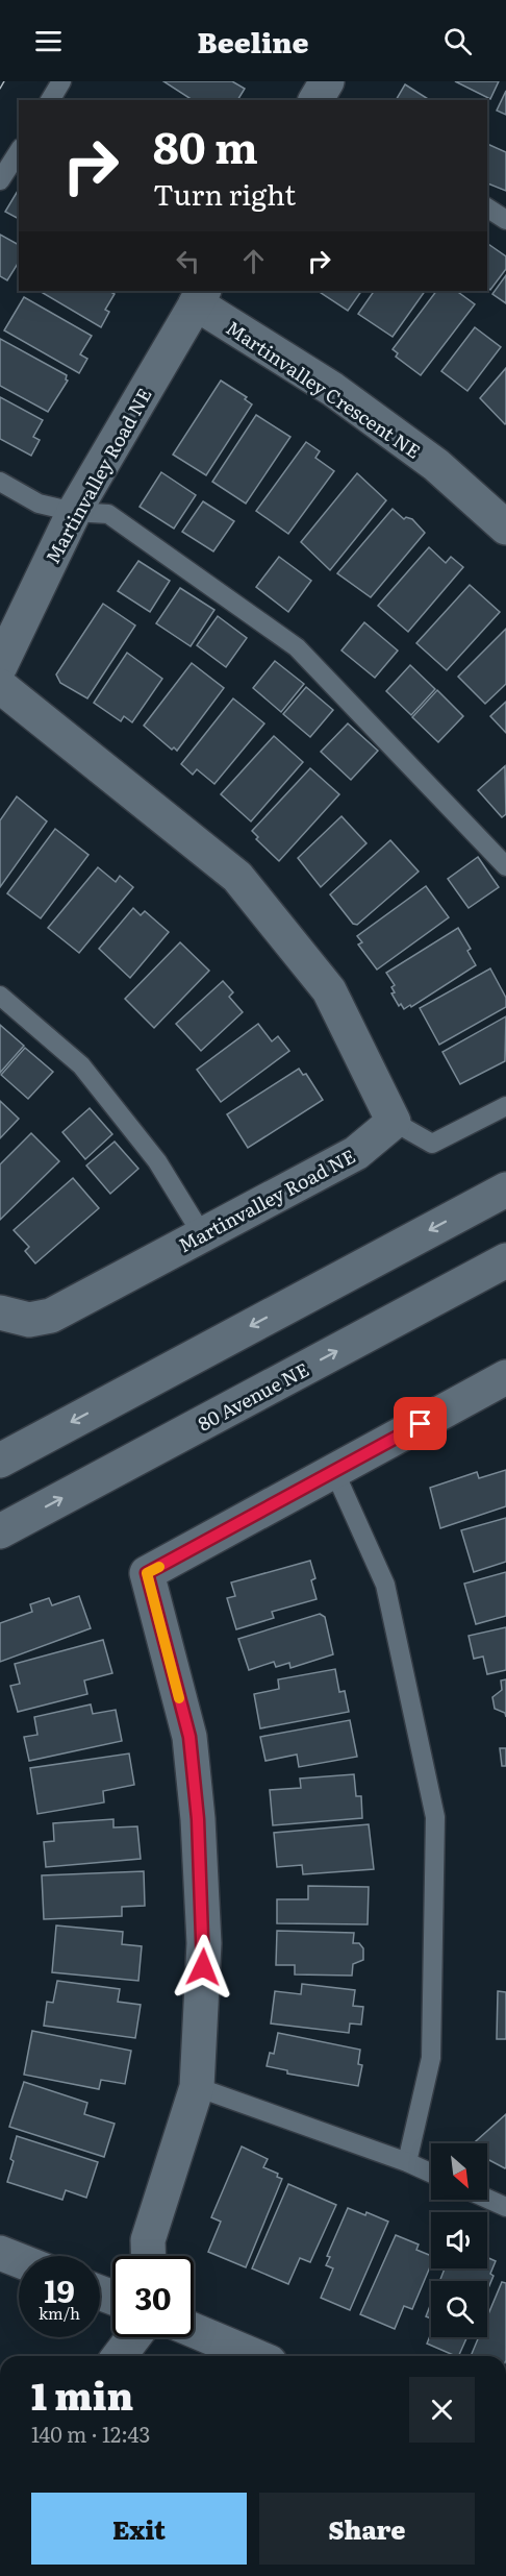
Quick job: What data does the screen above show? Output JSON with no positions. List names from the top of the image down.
{
  "streets": {
    "street": ["Martinvalley Crescent NE", "Martinvalley Road NE", "80 Avenue NE"]
  },
  "crossings": [
    ["Martinvalley Crescent NE", "Martinvalley Road NE"]
  ],
  "north": "bottom right",
  "page": {
    "header": "Beeline",
    "turn": ["80 m", "Turn right"],
    "speed": "19 km/h",
    "limit": "30",
    "heading": ["1 min", "140 m · 12:43"],
    "buttons": ["Exit", "Share"]
  }
}
